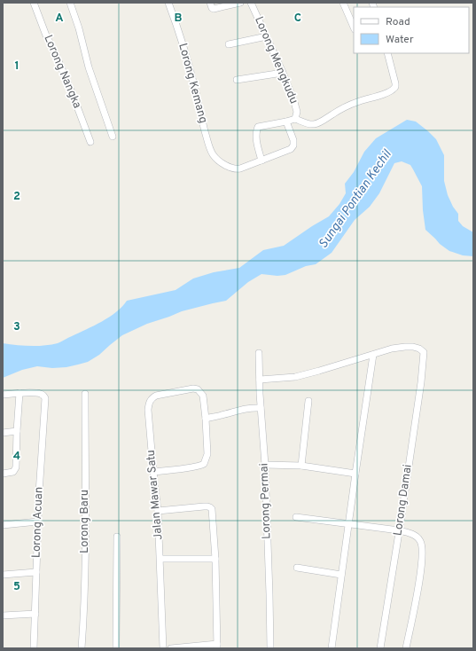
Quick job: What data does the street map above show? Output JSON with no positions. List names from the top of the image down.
{
  "streets": {
    "street": [
      "Lorong Mengkudu",
      "Lorong Nangka",
      "Lorong Kemang",
      "Jalan Mawar Satu",
      "Lorong Damai",
      "Lorong Permai",
      "Lorong Baru",
      "Lorong Acuan"
    ]
  },
  "water": ["Sungai Pontian Kechil"],
  "legend": ["Road", "Water"],
  "grid": {
    "columns": ["A", "B", "C"],
    "rows": [
      "1",
      "2",
      "3",
      "4",
      "5"
    ]
  }
}
